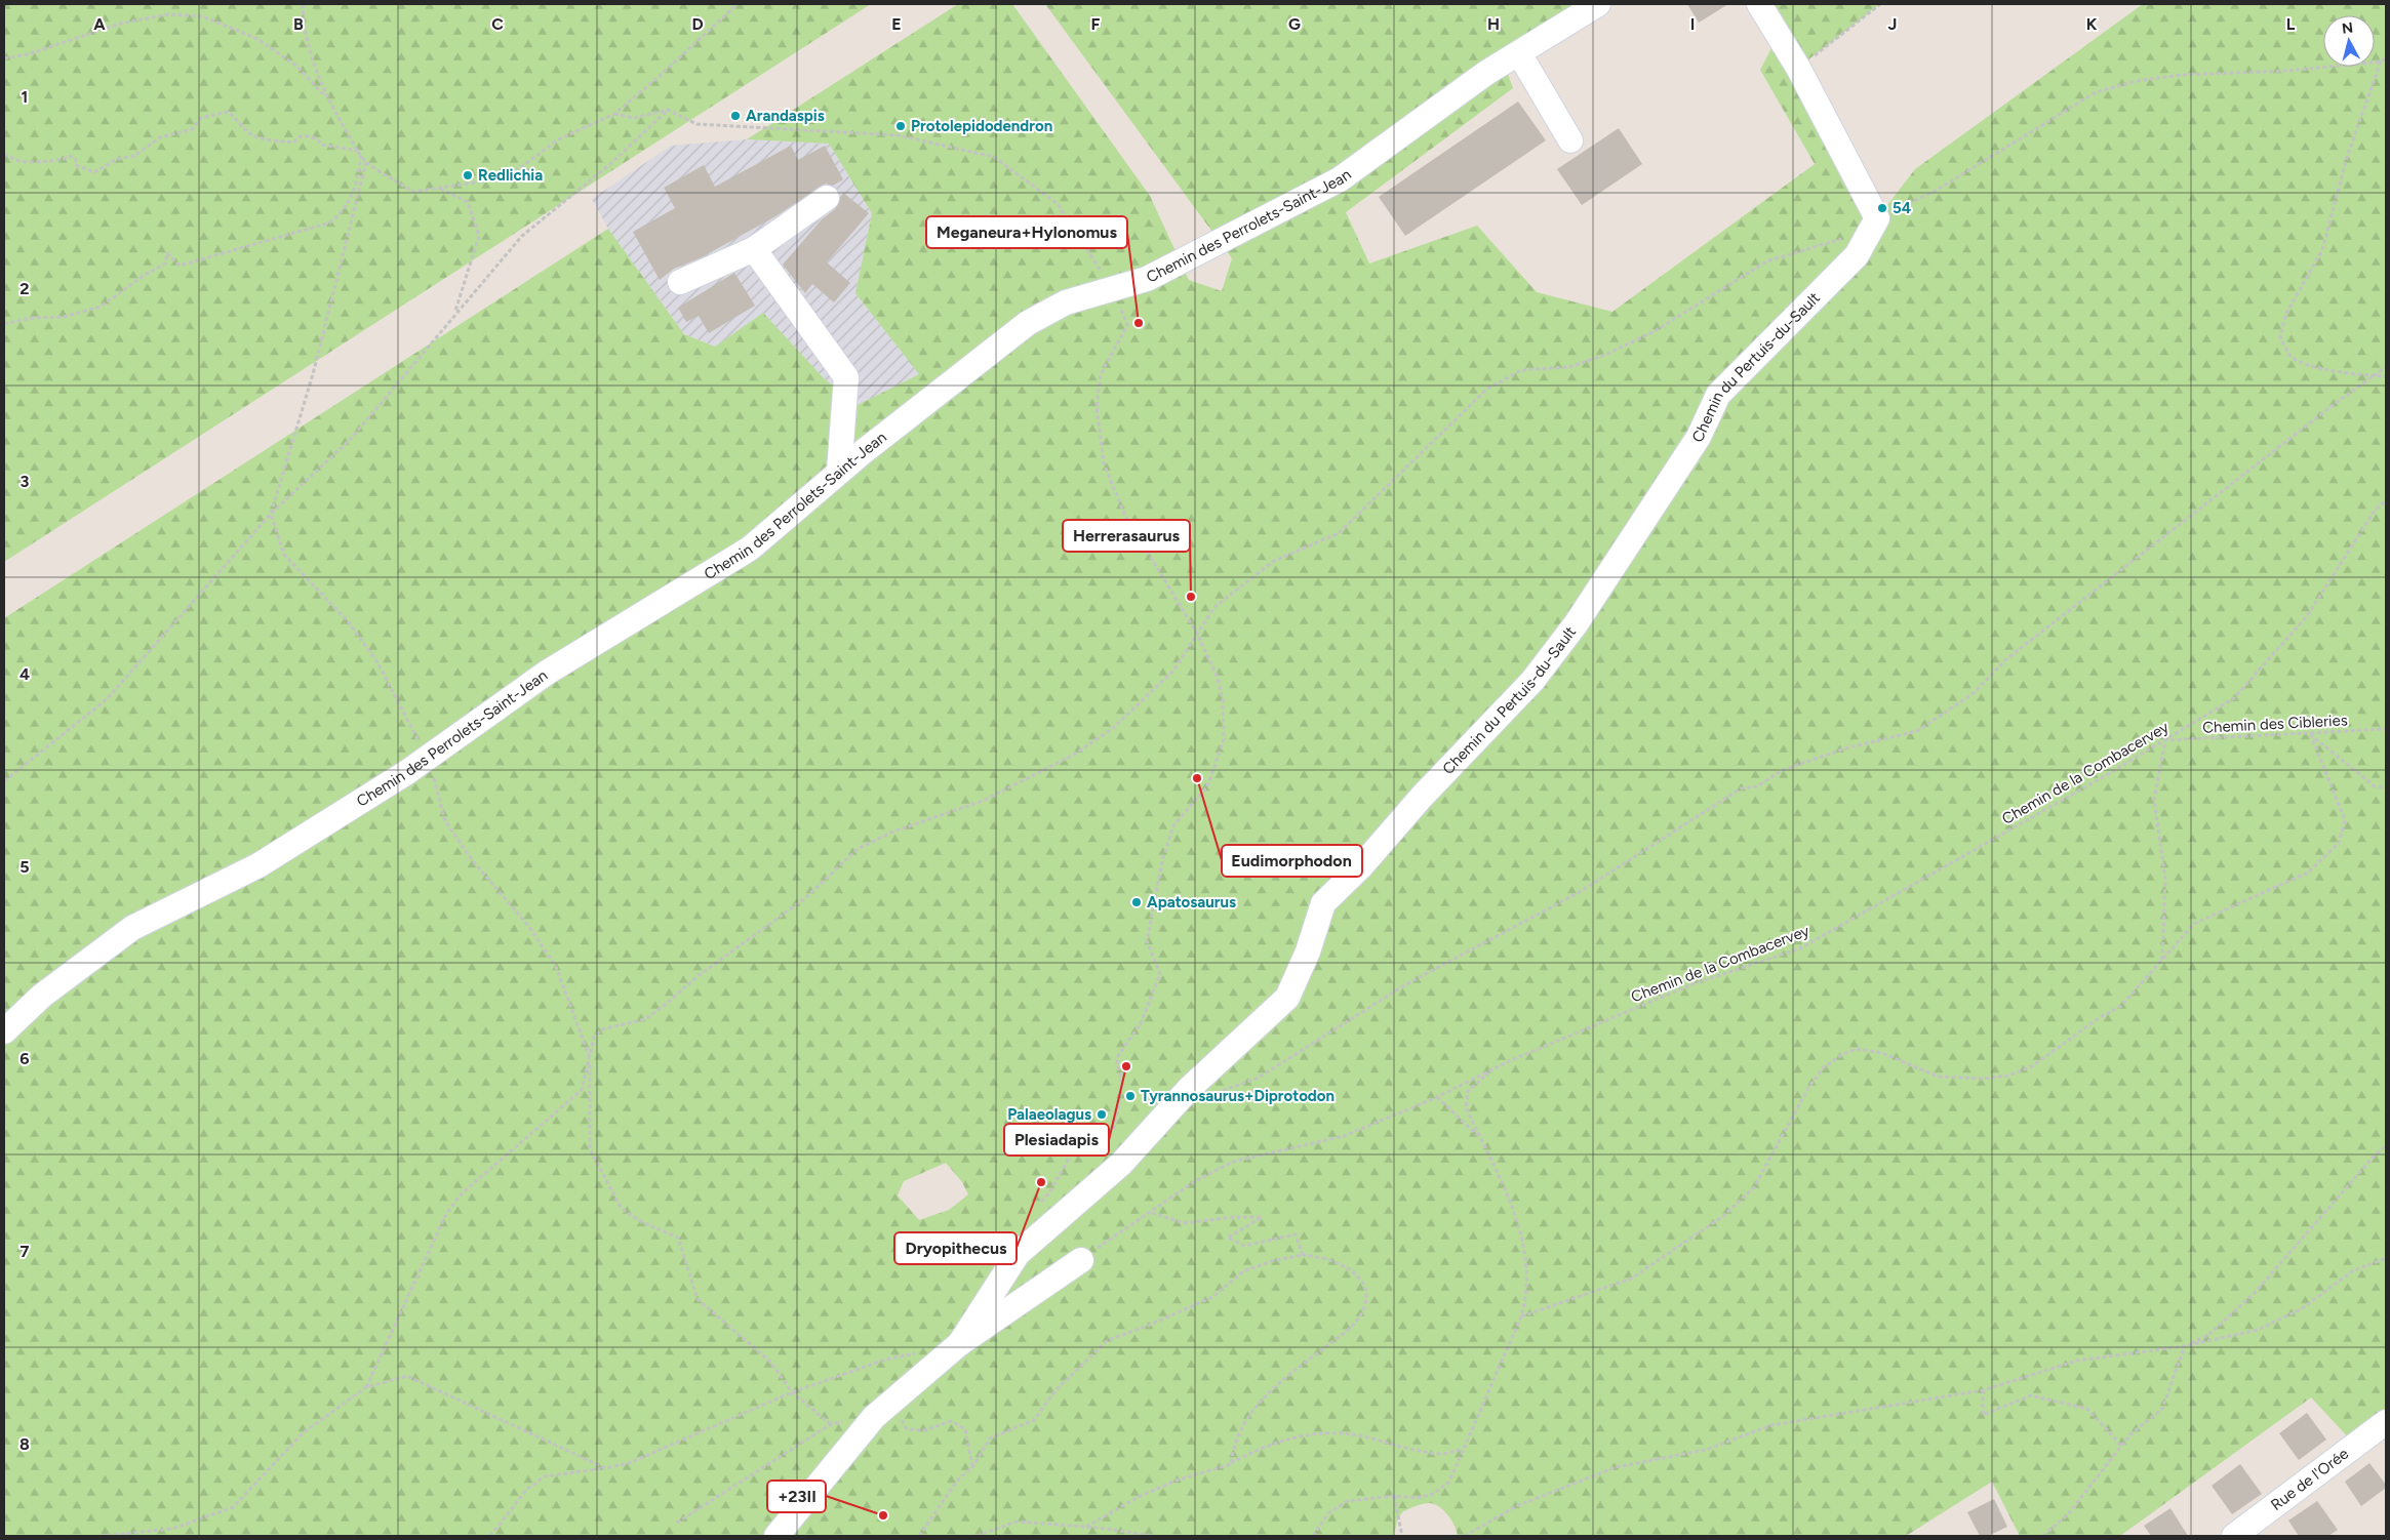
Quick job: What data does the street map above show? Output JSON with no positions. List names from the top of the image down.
{
  "streets": {
    "street": ["Chemin des Perrolets-Saint-Jean", "Chemin du Pertuis-du-Sault", "Rue de l'Orée"],
    "path": ["Chemin des Cibleries", "Chemin de la Combacervey"]
  },
  "crossings": [
    ["Chemin du Pertuis-du-Sault", "Chemin de la Combacervey"],
    ["Chemin des Cibleries", "Chemin de la Combacervey"]
  ],
  "places": [
    "Arandaspis",
    "Protolepidodendron",
    "Redlichia",
    "54",
    "Meganeura+Hylonomus",
    "Herrerasaurus",
    "Eudimorphodon",
    "Apatosaurus",
    "Plesiadapis",
    "Tyrannosaurus+Diprotodon",
    "Palaeolagus",
    "Dryopithecus",
    "+23II"
  ],
  "north": "top",
  "grid": {
    "columns": [
      "A",
      "B",
      "C",
      "D",
      "E",
      "F",
      "G",
      "H",
      "I",
      "J",
      "K",
      "L"
    ],
    "rows": [
      "1",
      "2",
      "3",
      "4",
      "5",
      "6",
      "7",
      "8"
    ]
  }
}
